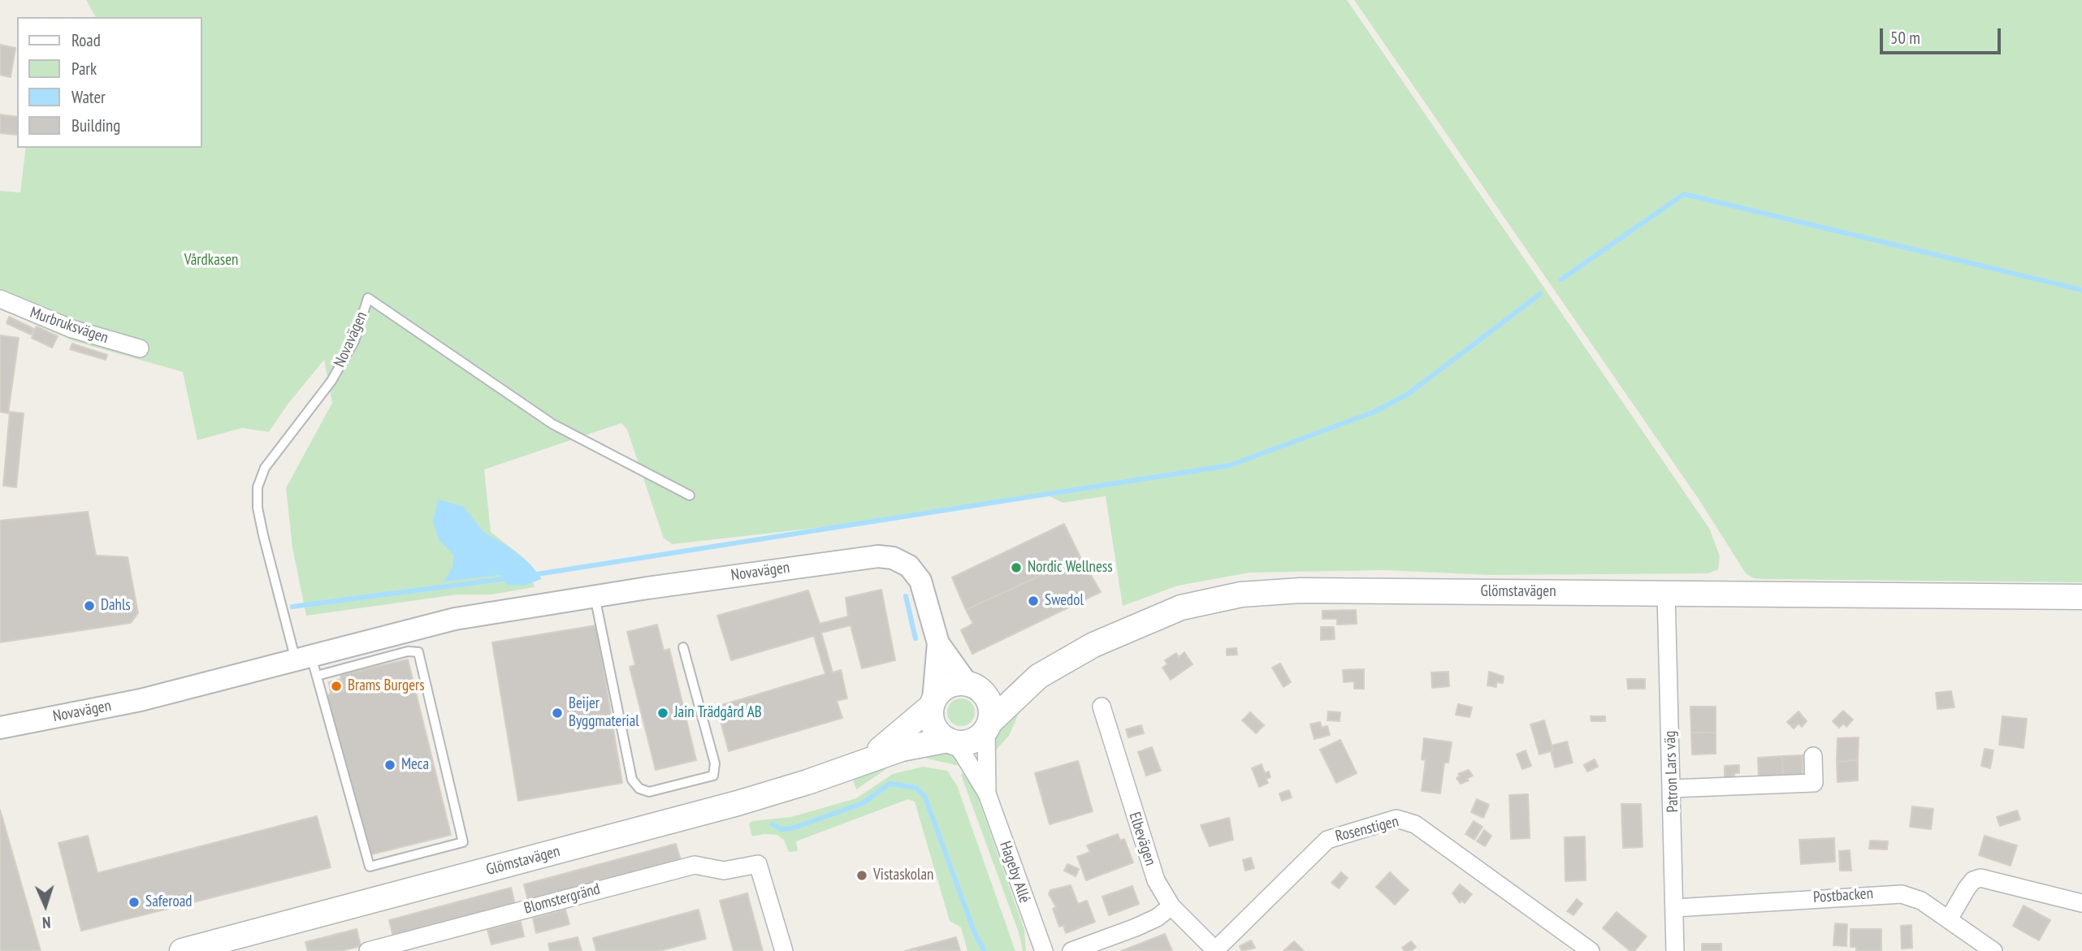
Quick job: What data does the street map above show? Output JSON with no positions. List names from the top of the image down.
{
  "streets": {
    "main road": ["Glömstavägen"],
    "street": [
      "Murbruksvägen",
      "Novavägen",
      "Patron Lars väg",
      "Rosenstigen",
      "Elbevägen",
      "Hageby Allé",
      "Postbacken",
      "Blomstergränd"
    ]
  },
  "crossings": [
    ["Novavägen", "Glömstavägen"],
    ["Novavägen", "Hageby Allé"],
    ["Glömstavägen", "Patron Lars väg"],
    ["Glömstavägen", "Hageby Allé"],
    ["Patron Lars väg", "Postbacken"],
    ["Rosenstigen", "Elbevägen"]
  ],
  "parks": ["Vårdkasen"],
  "places": [
    "Nordic Wellness",
    "Swedol",
    "Dahls",
    "Brams Burgers",
    "Beijer Byggmaterial",
    "Jain Trädgård AB",
    "Meca",
    "Vistaskolan",
    "Saferoad"
  ],
  "legend": [
    "Road",
    "Park",
    "Water",
    "Building"
  ],
  "scale_bar": "50 m",
  "north": "bottom"
}
